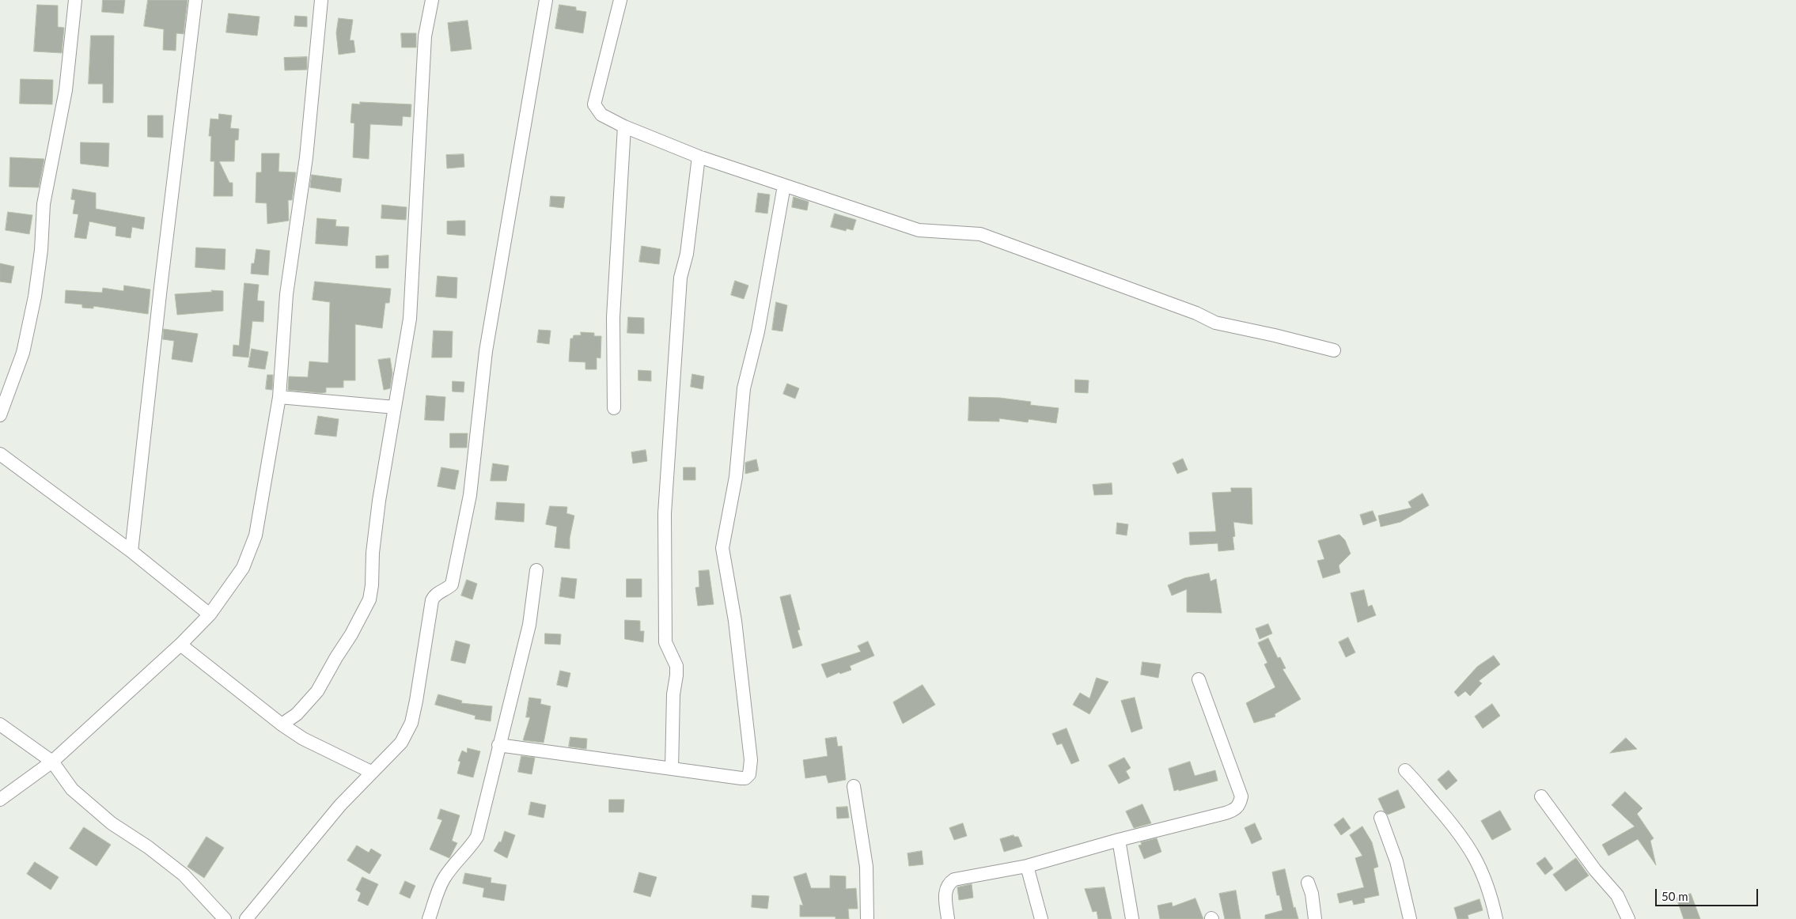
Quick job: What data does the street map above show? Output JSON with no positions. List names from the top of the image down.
{
  "scale_bar": "50 m"
}
